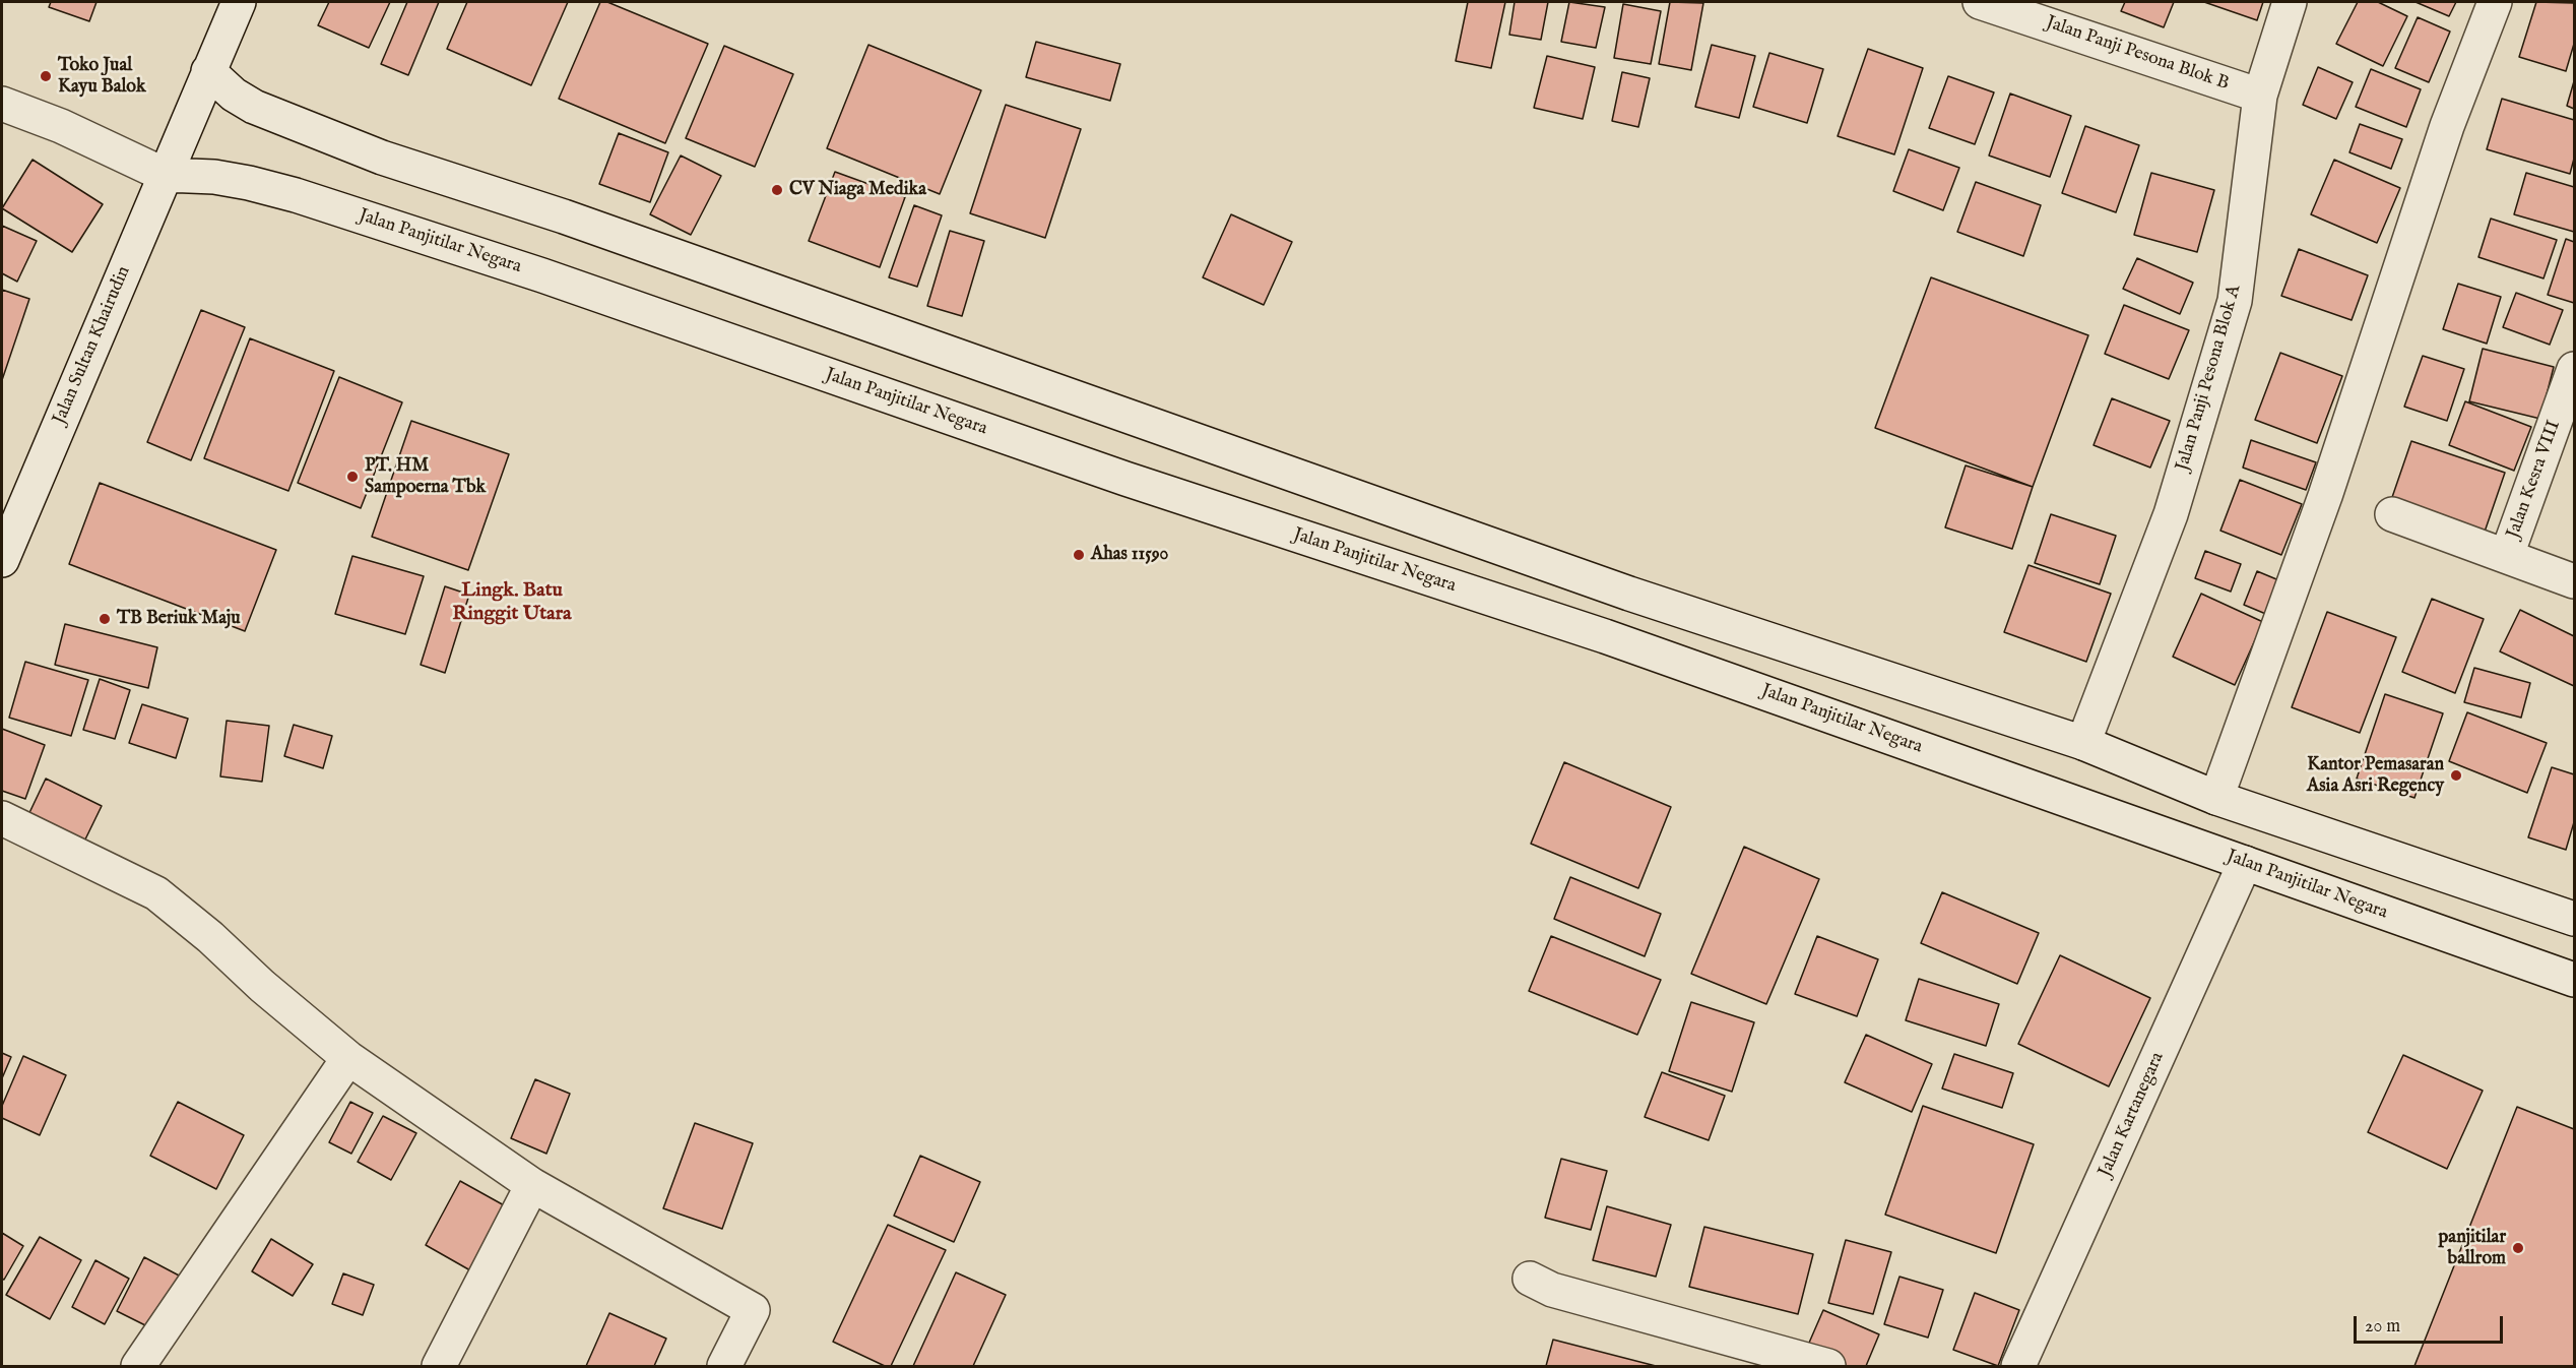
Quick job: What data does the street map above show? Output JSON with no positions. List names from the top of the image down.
{
  "streets": {
    "main road": [
      "Jalan Panji Pesona Blok B",
      "Jalan Panjitilar Negara",
      "Jalan Sultan Khairudin",
      "Jalan Panji Pesona Blok A",
      "Jalan Kesra VIII",
      "Jalan Kartanegara"
    ]
  },
  "crossings": [
    ["Jalan Panji Pesona Blok B", "Jalan Panji Pesona Blok A"],
    ["Jalan Panjitilar Negara", "Jalan Sultan Khairudin"],
    ["Jalan Panjitilar Negara", "Jalan Kartanegara"]
  ],
  "districts": ["Lingk. Batu Ringgit Utara"],
  "places": [
    "Toko Jual Kayu Balok",
    "CV Niaga Medika",
    "PT. HM Sampoerna Tbk",
    "Ahas 11590",
    "TB Beriuk Maju",
    "Kantor Pemasaran Asia Asri Regency",
    "panjitilar ballrom"
  ],
  "scale_bar": "20 m"
}
